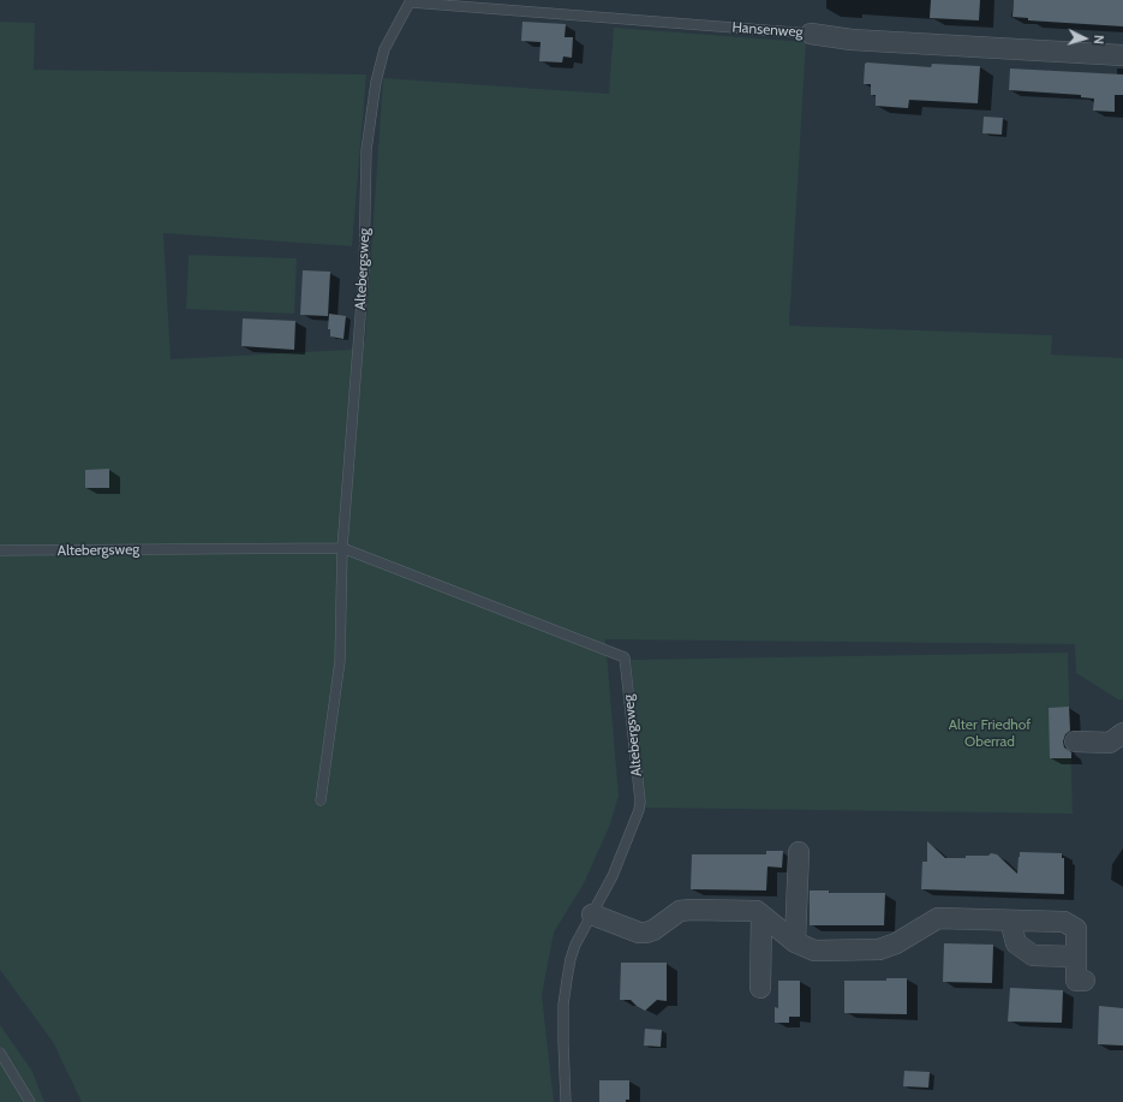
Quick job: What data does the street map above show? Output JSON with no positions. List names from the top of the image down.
{
  "streets": {
    "street": ["Hansenweg"],
    "lane": ["Altebergsweg"]
  },
  "crossings": [
    ["Hansenweg", "Altebergsweg"]
  ],
  "parks": ["Alter Friedhof Oberrad"],
  "north": "right"
}
